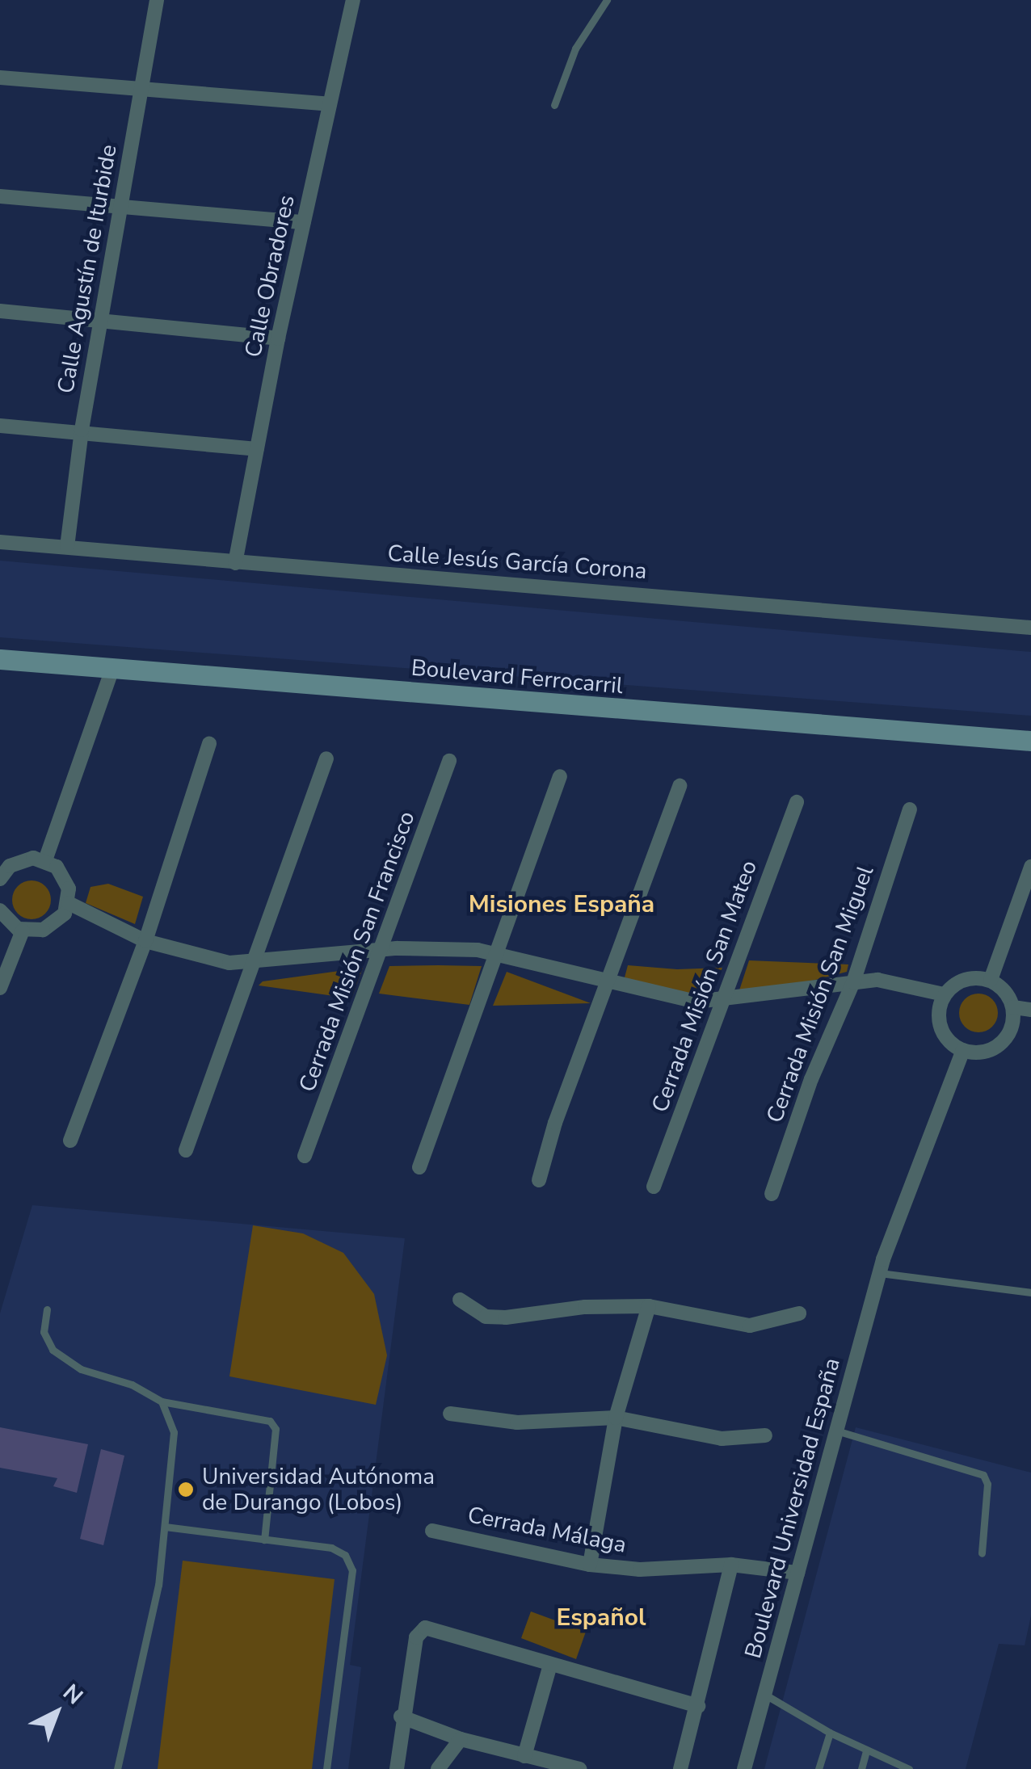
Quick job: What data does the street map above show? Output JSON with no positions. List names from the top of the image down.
{
  "streets": {
    "main road": ["Boulevard Ferrocarril"],
    "street": [
      "Calle Agustín de Iturbide",
      "Calle Obradores",
      "Calle Jesús García Corona",
      "Cerrada Misión San Francisco",
      "Cerrada Misión San Mateo",
      "Cerrada Misión San Miguel",
      "Boulevard Universidad España",
      "Cerrada Málaga"
    ]
  },
  "crossings": [
    ["Calle Agustín de Iturbide", "Calle Jesús García Corona"],
    ["Calle Obradores", "Calle Jesús García Corona"],
    ["Boulevard Universidad España", "Cerrada Málaga"]
  ],
  "districts": ["Misiones España", "Español"],
  "places": ["Universidad Autónoma de Durango (Lobos)"],
  "north": "top right"
}
